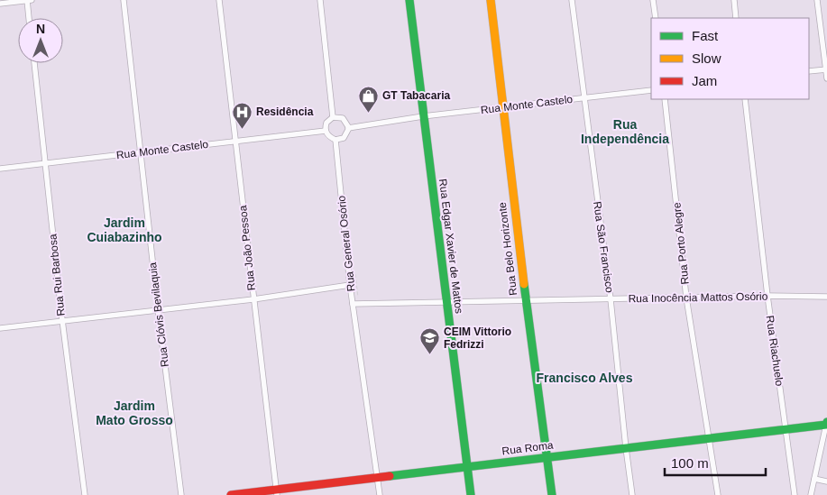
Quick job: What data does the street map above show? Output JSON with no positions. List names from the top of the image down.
{
  "streets": {
    "street": [
      "Rua Monte Castelo",
      "Rua General Osório",
      "Rua Porto Alegre",
      "Rua Edgar Xavier de Mattos",
      "Rua São Francisco",
      "Rua João Pessoa",
      "Rua Belo Horizonte",
      "Rua Rui Barbosa",
      "Rua Inocência Mattos Osório",
      "Rua Clóvis Bevilaquia",
      "Rua Riachuelo",
      "Rua Roma"
    ]
  },
  "crossings": [
    ["Rua Monte Castelo", "Rua General Osório"],
    ["Rua Monte Castelo", "Rua Edgar Xavier de Mattos"],
    ["Rua Monte Castelo", "Rua São Francisco"],
    ["Rua Monte Castelo", "Rua João Pessoa"],
    ["Rua Monte Castelo", "Rua Belo Horizonte"],
    ["Rua Monte Castelo", "Rua Rui Barbosa"],
    ["Rua Monte Castelo", "Rua Clóvis Bevilaquia"],
    ["Rua General Osório", "Rua Inocência Mattos Osório"],
    ["Rua General Osório", "Rua Roma"],
    ["Rua Porto Alegre", "Rua Inocência Mattos Osório"],
    ["Rua Porto Alegre", "Rua Roma"],
    ["Rua Edgar Xavier de Mattos", "Rua Inocência Mattos Osório"],
    ["Rua Edgar Xavier de Mattos", "Rua Roma"],
    ["Rua São Francisco", "Rua Inocência Mattos Osório"],
    ["Rua São Francisco", "Rua Roma"],
    ["Rua João Pessoa", "Rua Roma"],
    ["Rua Belo Horizonte", "Rua Inocência Mattos Osório"],
    ["Rua Belo Horizonte", "Rua Roma"],
    ["Rua Inocência Mattos Osório", "Rua Riachuelo"],
    ["Rua Riachuelo", "Rua Roma"]
  ],
  "districts": [
    "Rua Independência",
    "Jardim Cuiabazinho",
    "Francisco Alves",
    "Jardim Mato Grosso"
  ],
  "places": {
    "shop": ["GT Tabacaria"],
    "hospital": ["Residência"],
    "school or university": ["CEIM Vittorio Fedrizzi"]
  },
  "legend": ["Fast", "Slow", "Jam"],
  "scale_bar": "100 m",
  "north": "top"
}
